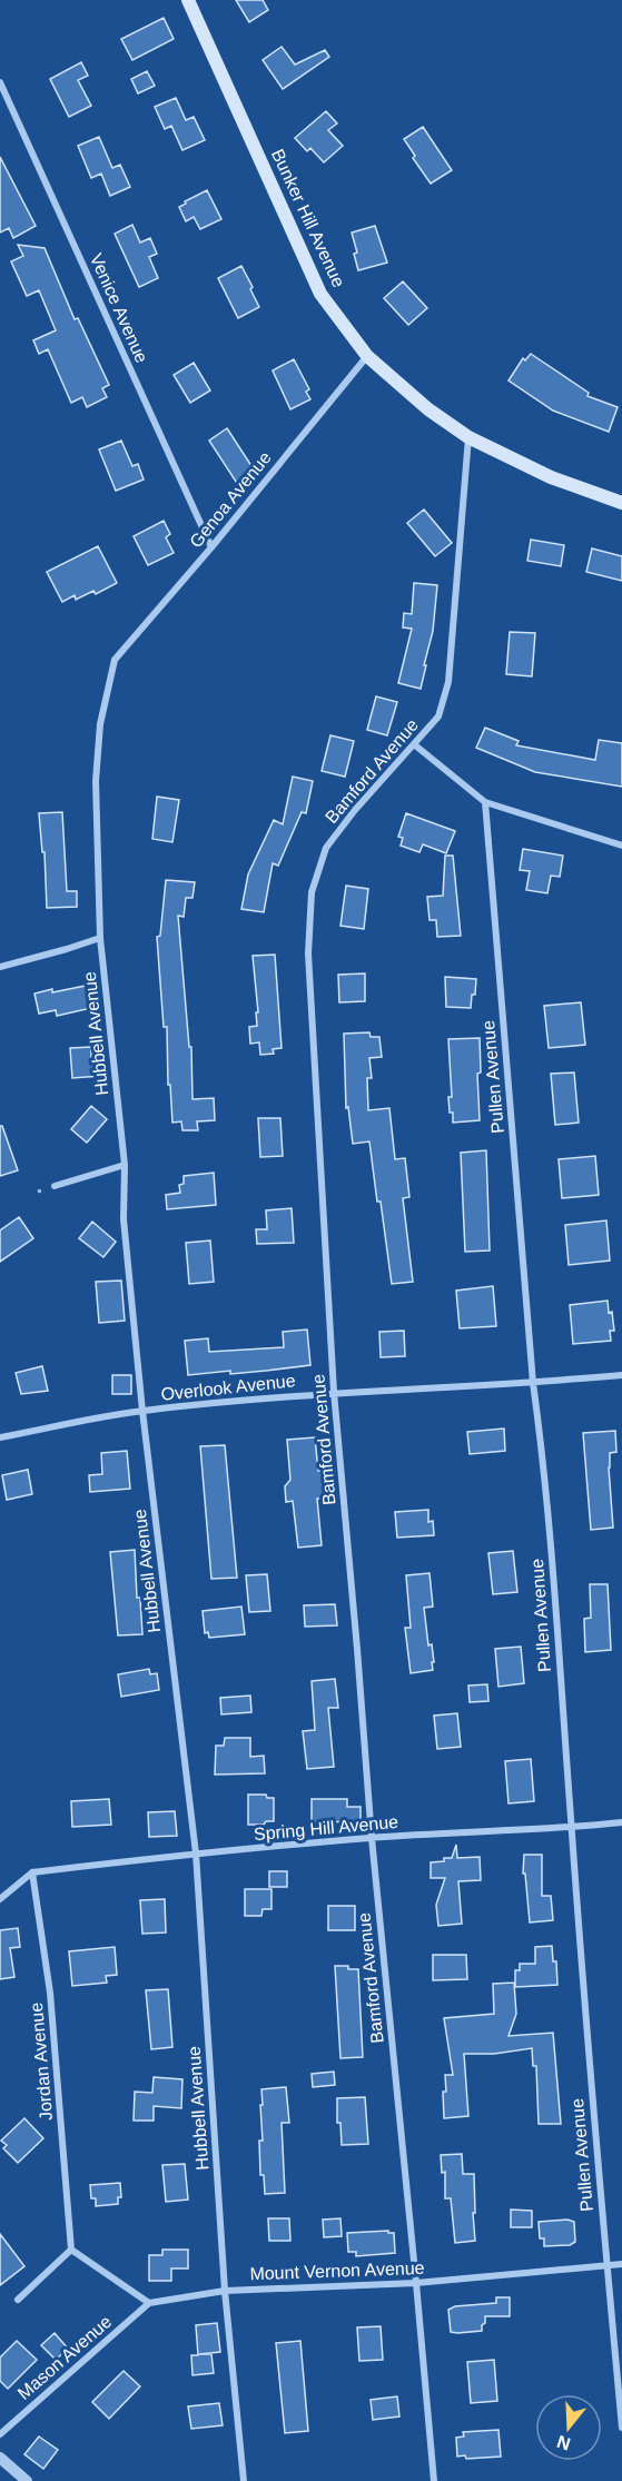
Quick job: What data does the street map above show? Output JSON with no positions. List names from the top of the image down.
{
  "streets": {
    "main road": ["Bunker Hill Avenue"],
    "street": [
      "Venice Avenue",
      "Genoa Avenue",
      "Bamford Avenue",
      "Hubbell Avenue",
      "Pullen Avenue",
      "Overlook Avenue",
      "Spring Hill Avenue",
      "Jordan Avenue",
      "Mount Vernon Avenue",
      "Mason Avenue"
    ]
  },
  "crossings": [
    ["Bunker Hill Avenue", "Genoa Avenue"],
    ["Bunker Hill Avenue", "Bamford Avenue"],
    ["Venice Avenue", "Genoa Avenue"],
    ["Genoa Avenue", "Hubbell Avenue"],
    ["Bamford Avenue", "Overlook Avenue"],
    ["Bamford Avenue", "Spring Hill Avenue"],
    ["Bamford Avenue", "Mount Vernon Avenue"],
    ["Hubbell Avenue", "Overlook Avenue"],
    ["Hubbell Avenue", "Spring Hill Avenue"],
    ["Hubbell Avenue", "Mount Vernon Avenue"],
    ["Pullen Avenue", "Overlook Avenue"],
    ["Pullen Avenue", "Spring Hill Avenue"],
    ["Pullen Avenue", "Mount Vernon Avenue"],
    ["Spring Hill Avenue", "Jordan Avenue"],
    ["Mount Vernon Avenue", "Mason Avenue"]
  ],
  "north": "bottom"
}
